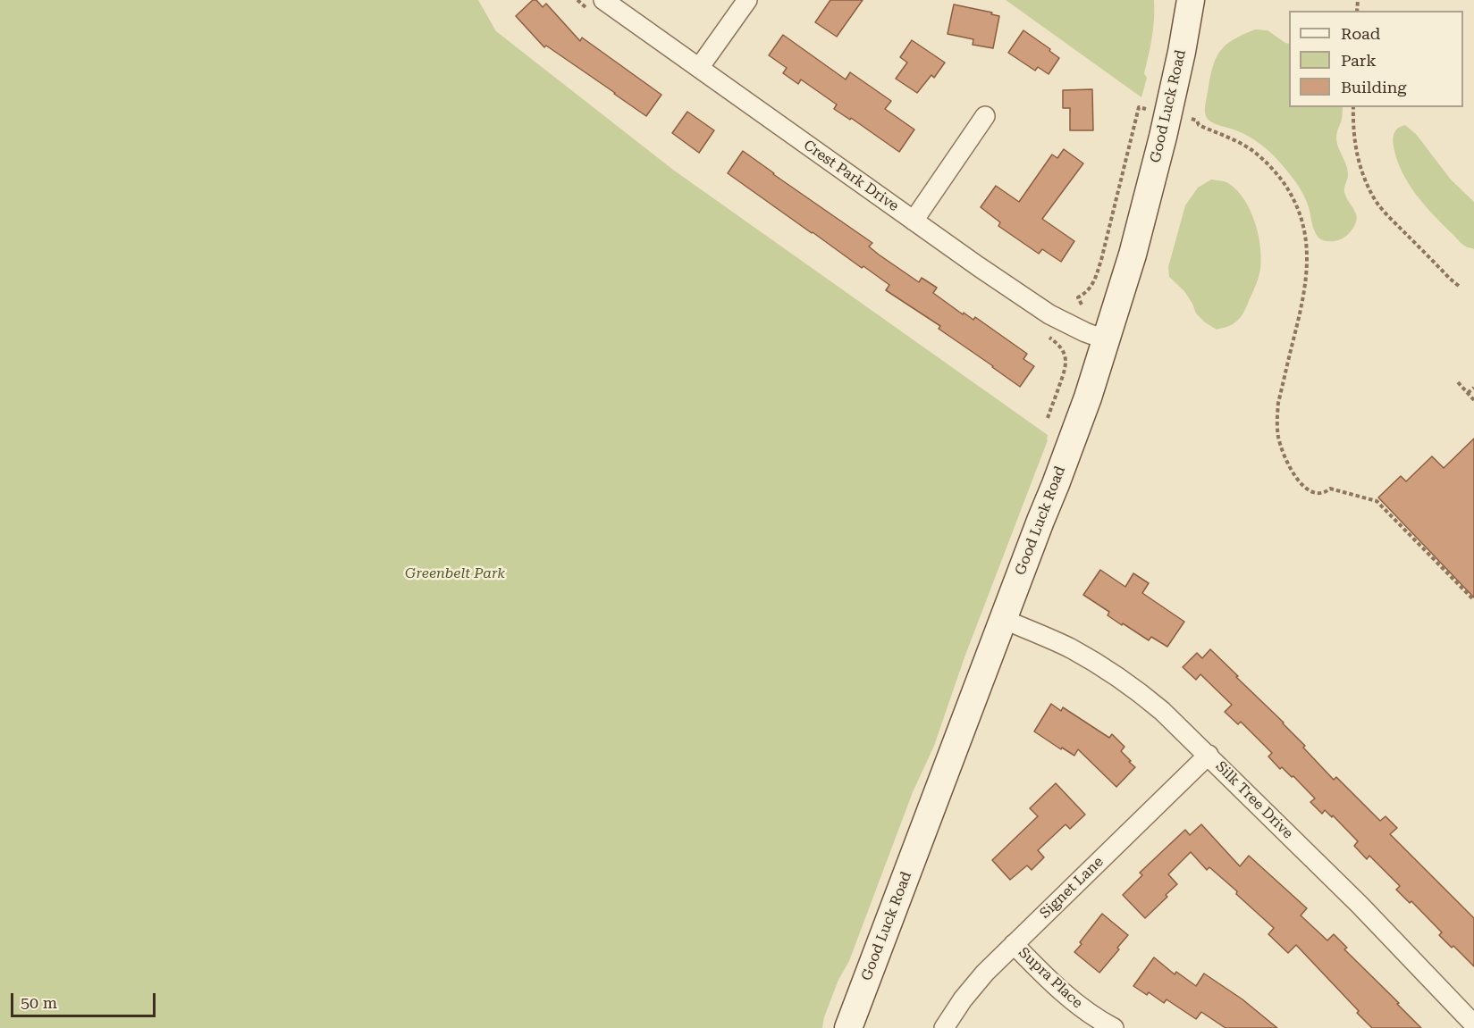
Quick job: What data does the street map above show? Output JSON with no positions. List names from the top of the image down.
{
  "streets": {
    "main road": ["Good Luck Road"],
    "street": [
      "Crest Park Drive",
      "Silk Tree Drive",
      "Signet Lane",
      "Supra Place"
    ]
  },
  "crossings": [
    ["Good Luck Road", "Crest Park Drive"],
    ["Good Luck Road", "Silk Tree Drive"],
    ["Silk Tree Drive", "Signet Lane"],
    ["Signet Lane", "Supra Place"]
  ],
  "parks": ["Greenbelt Park"],
  "legend": ["Road", "Park", "Building"],
  "scale_bar": "50 m"
}
